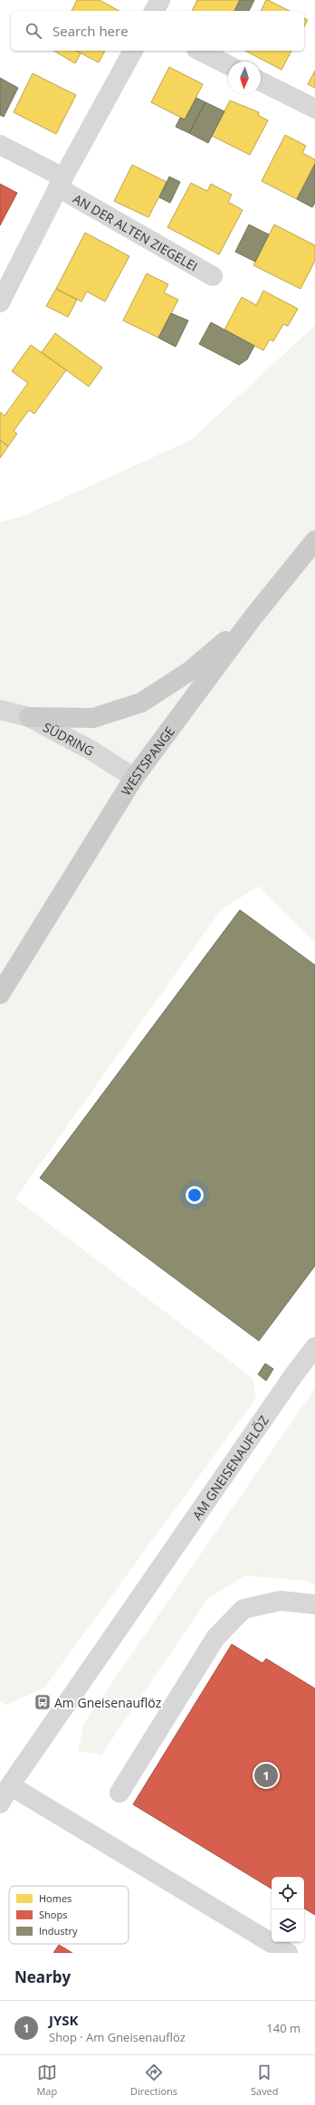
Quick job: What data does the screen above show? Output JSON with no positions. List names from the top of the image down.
{
  "streets": {
    "main road": ["WESTSPANGE"],
    "street": ["AN DER ALTEN ZIEGELEI", "SÜDRING", "AM GNEISENAUFLÖZ"]
  },
  "crossings": [
    ["SÜDRING", "WESTSPANGE"]
  ],
  "places": {
    "bus stop": ["Am Gneisenauflöz"]
  },
  "legend": ["Homes", "Shops", "Industry"],
  "north": "bottom",
  "page": {
    "search": "Search here",
    "pins": "1",
    "heading": "Nearby",
    "list": [
      {
        "mark": "1",
        "name": "JYSK",
        "note": "Shop · Am Gneisenauflöz",
        "value": "140 m"
      }
    ],
    "nav": ["Map", "Directions", "Saved"]
  }
}
